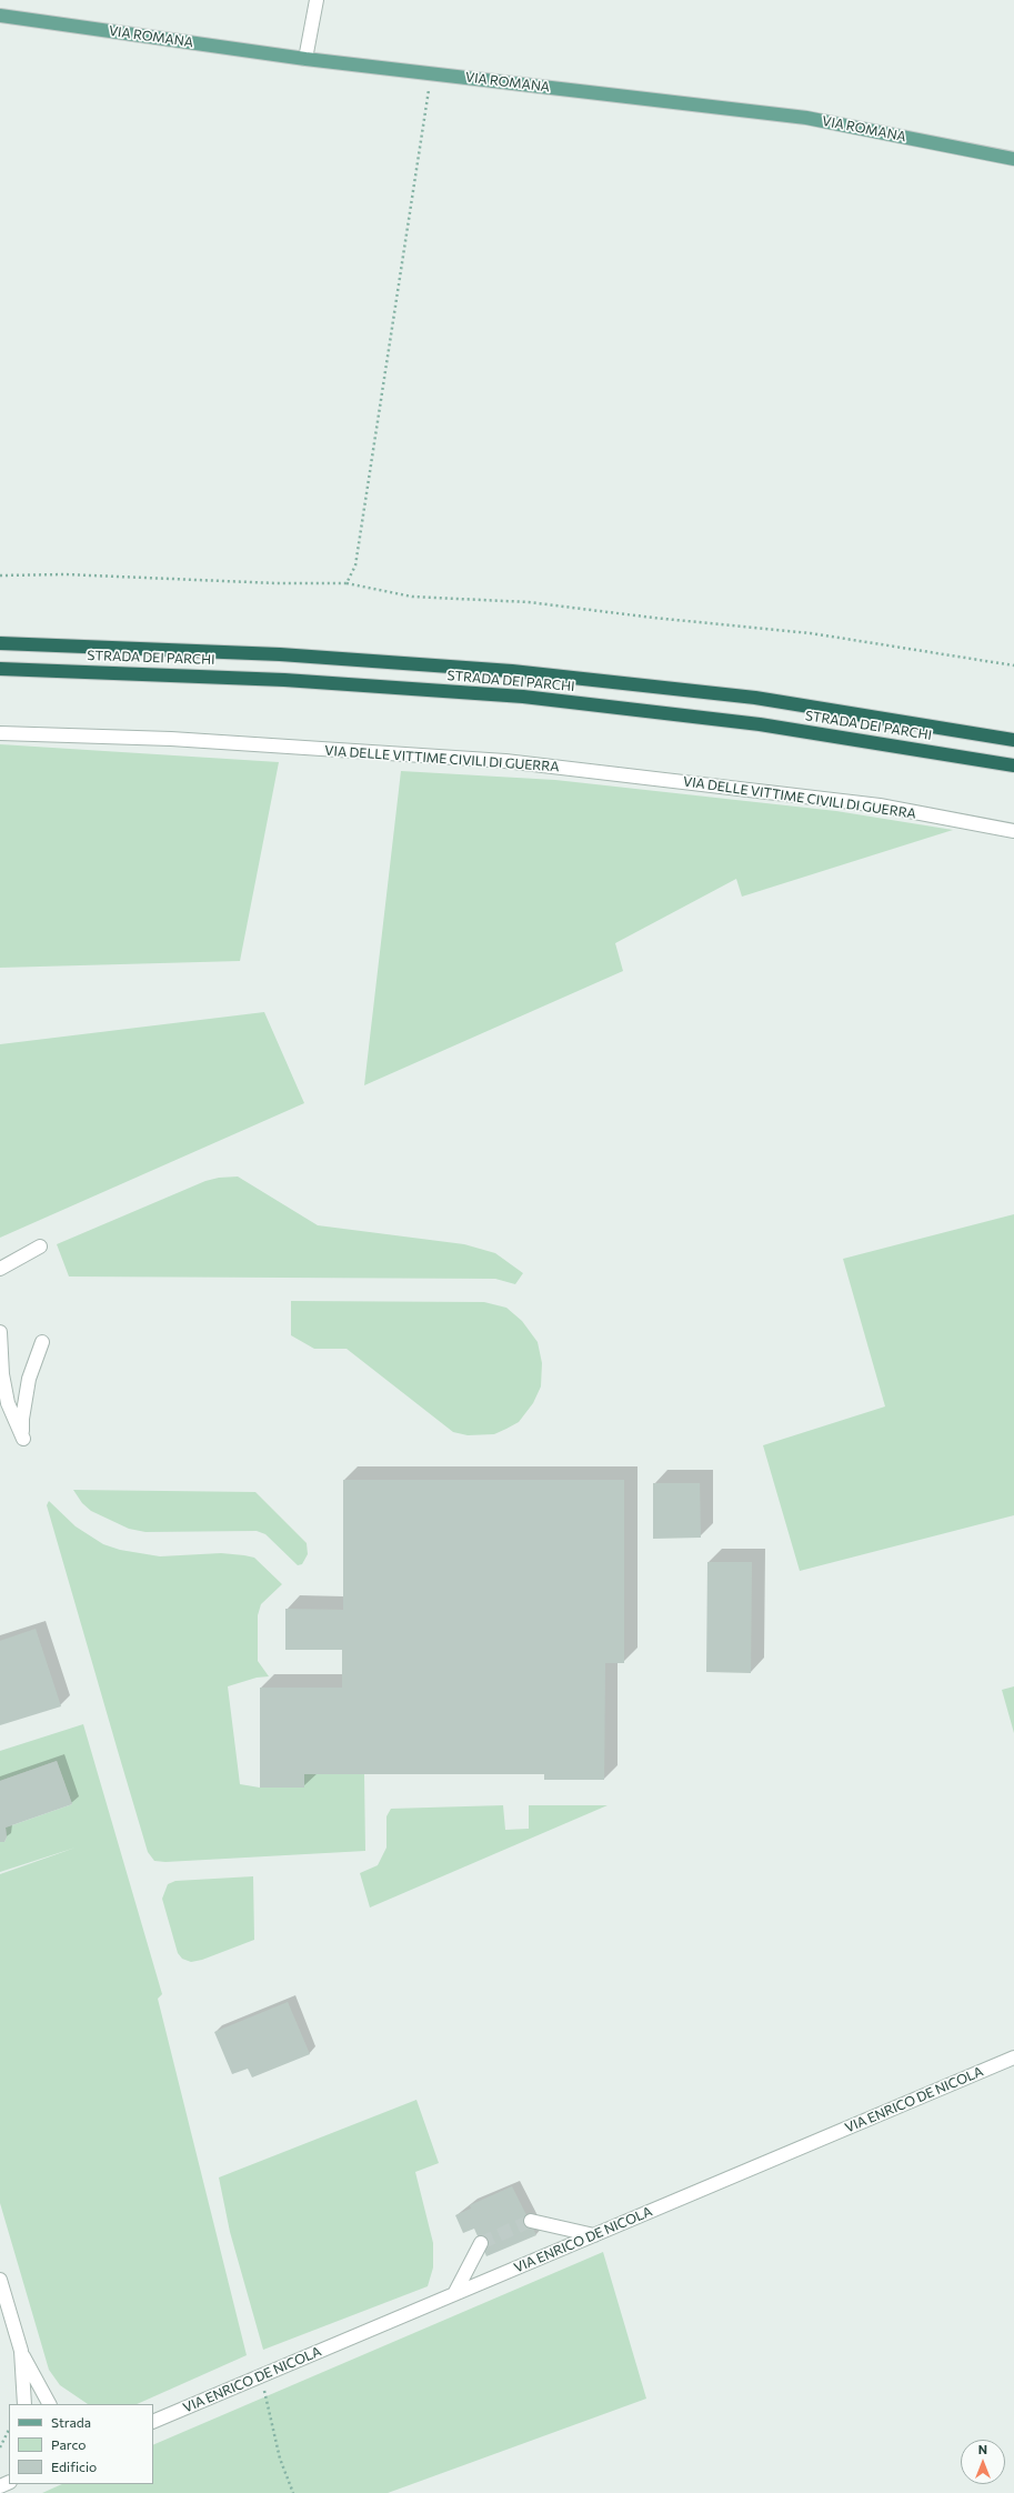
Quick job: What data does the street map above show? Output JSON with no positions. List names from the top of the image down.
{
  "streets": {
    "highway": ["STRADA DEI PARCHI"],
    "main road": ["VIA ROMANA"],
    "street": ["VIA DELLE VITTIME CIVILI DI GUERRA", "VIA ENRICO DE NICOLA"]
  },
  "legend": ["Strada", "Parco", "Edificio"],
  "north": "top"
}
